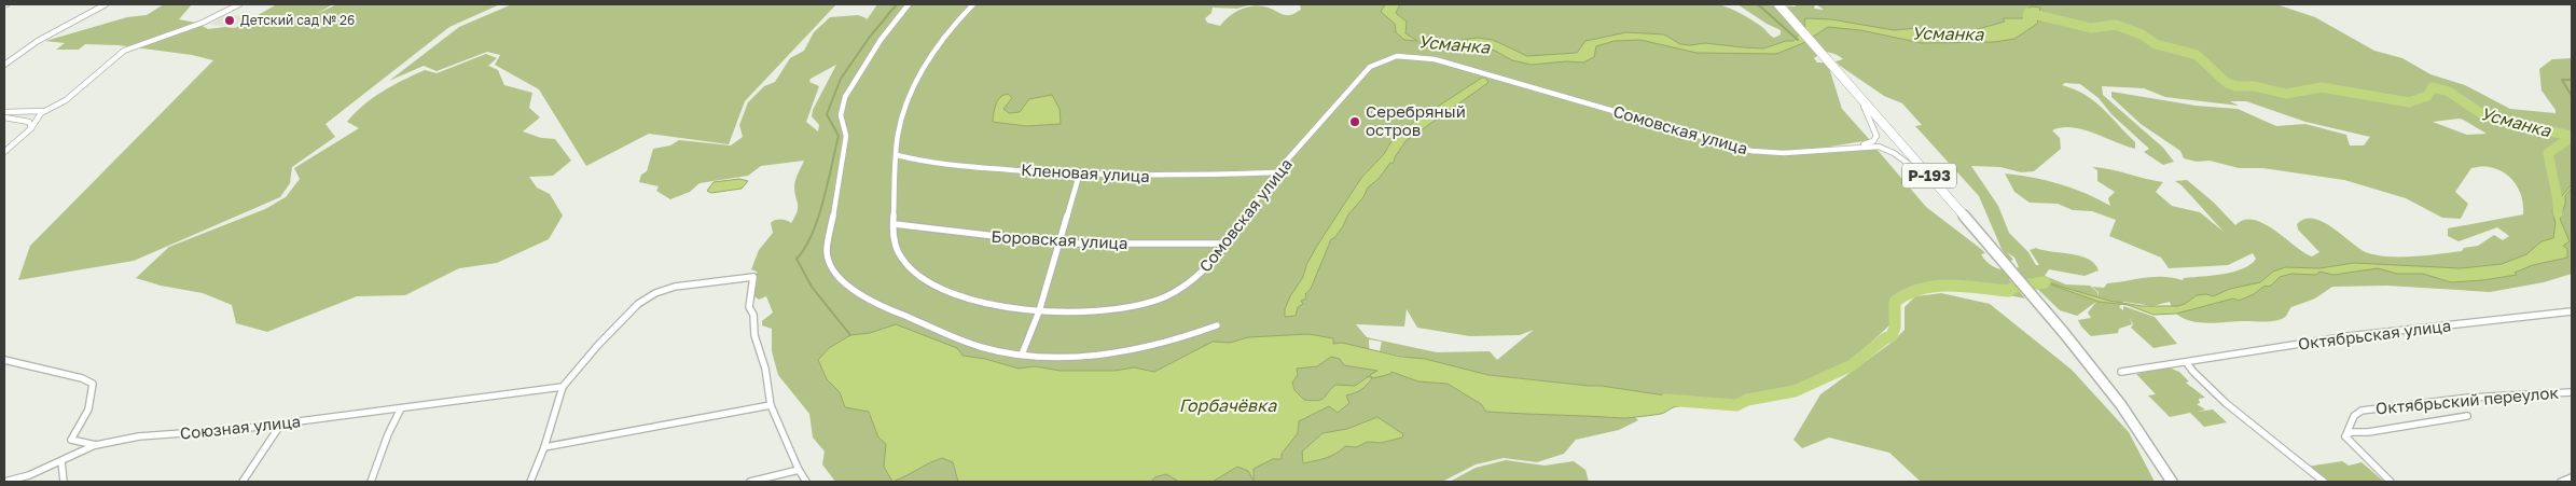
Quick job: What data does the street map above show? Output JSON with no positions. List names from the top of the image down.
{
  "streets": {
    "highway": ["Р-193"],
    "street": [
      "Сомовская улица",
      "Кленовая улица",
      "Боровская улица",
      "Октябрьская улица",
      "Октябрьский переулок",
      "Союзная улица"
    ]
  },
  "crossings": [
    ["Сомовская улица", "Кленовая улица"],
    ["Сомовская улица", "Боровская улица"]
  ],
  "water": ["Усманка", "Горбачёвка"],
  "places": ["Детский сад № 26", "Серебряный остров"]
}
